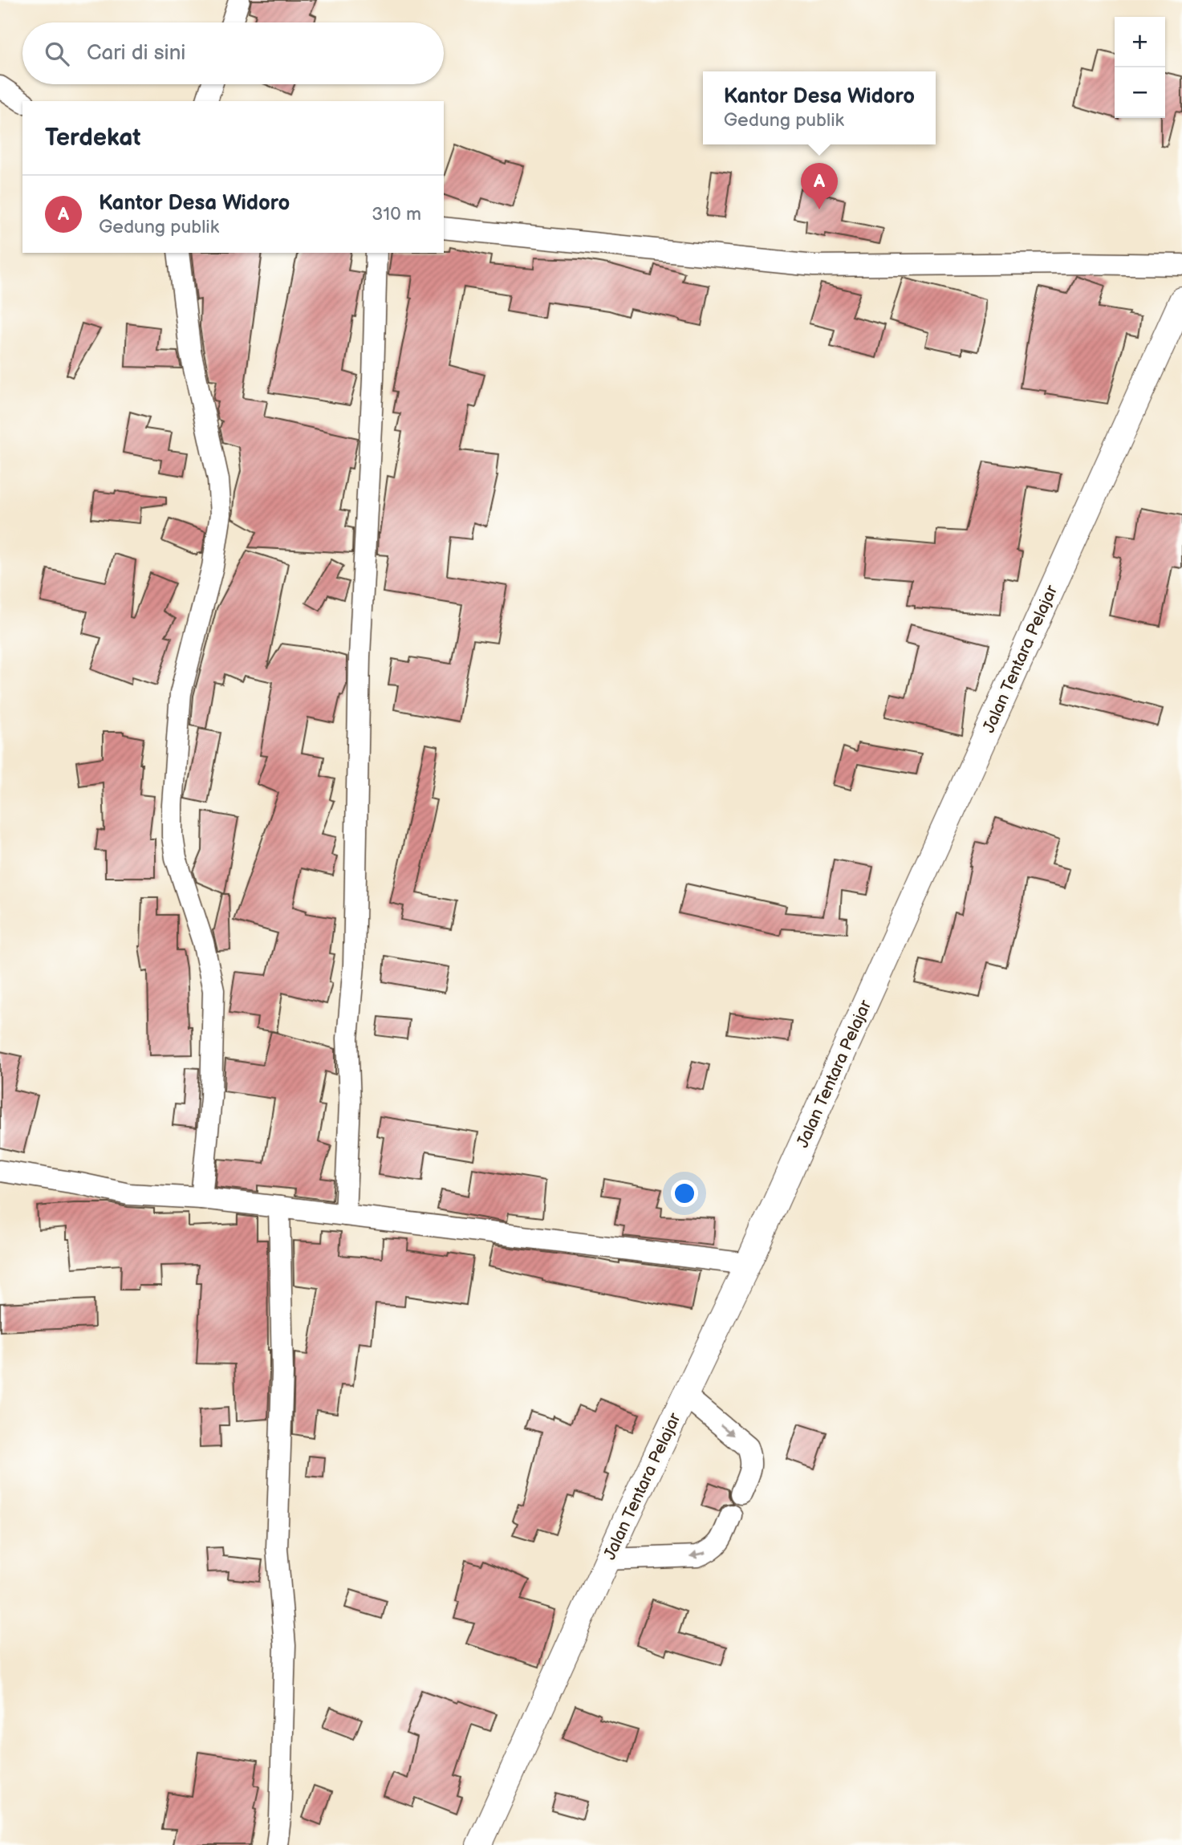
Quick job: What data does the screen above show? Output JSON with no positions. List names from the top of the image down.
{
  "streets": {
    "main road": ["Jalan Tentara Pelajar"]
  },
  "page": {
    "map_buttons": ["+", "−"],
    "search": "Cari di sini",
    "popup": ["Kantor Desa Widoro", "Gedung publik"],
    "heading": "Terdekat",
    "pins": "A",
    "list": [
      {
        "mark": "A",
        "name": "Kantor Desa Widoro",
        "note": "Gedung publik",
        "value": "310 m"
      }
    ]
  }
}
